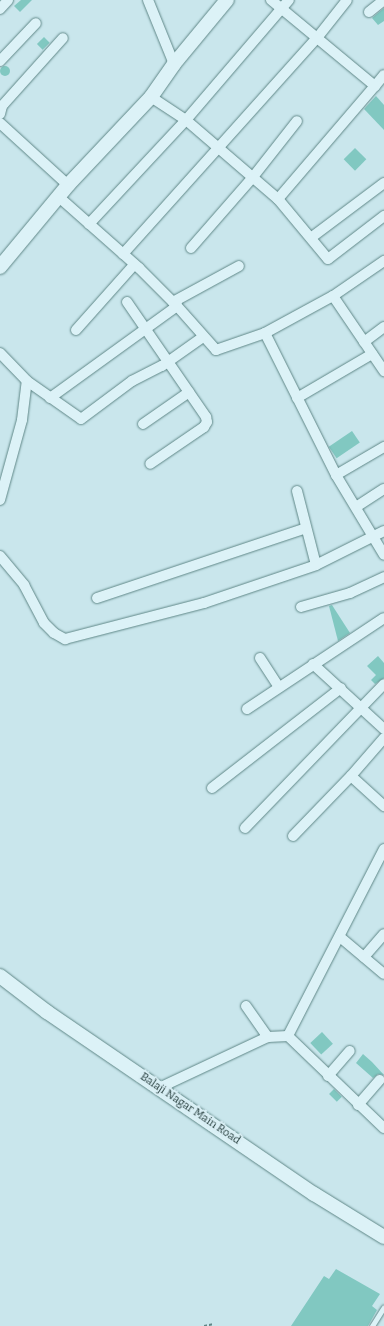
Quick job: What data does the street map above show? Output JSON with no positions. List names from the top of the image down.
{
  "streets": {
    "street": ["Balaji Nagar Main Road"]
  }
}
